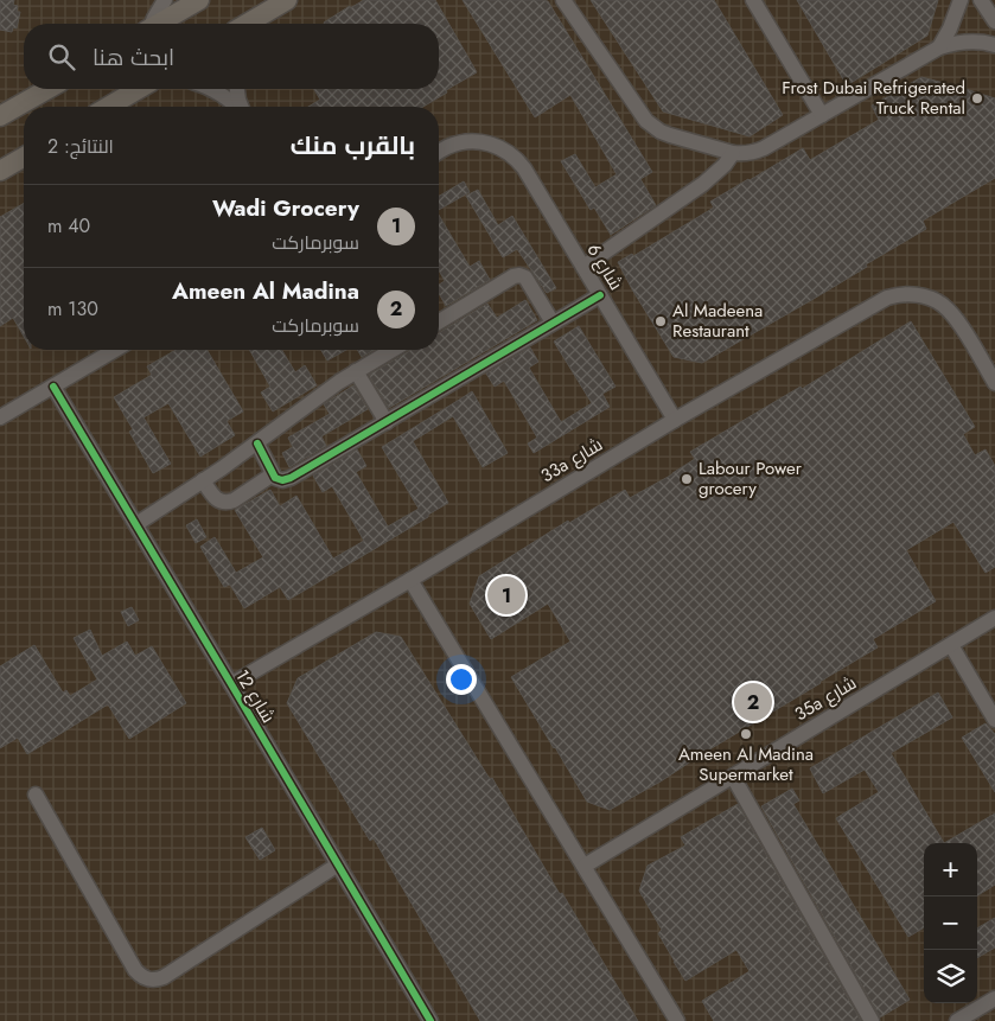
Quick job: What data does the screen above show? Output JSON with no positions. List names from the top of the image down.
{
  "streets": {
    "street": [
      "شارع 6",
      "33a شارع",
      "شارع 12",
      "35a شارع"
    ]
  },
  "crossings": [
    ["شارع 6", "33a شارع"],
    ["33a شارع", "شارع 12"]
  ],
  "places": [
    "Frost Dubai Refrigerated Truck Rental",
    "Al Madeena Restaurant",
    "Labour Power grocery",
    "Ameen Al Madina Supermarket"
  ],
  "page": {
    "search": "ابحث هنا",
    "heading": ["بالقرب منك", "النتائج: 2"],
    "list": [
      {
        "mark": "1",
        "name": "Wadi Grocery",
        "note": "سوبرماركت",
        "value": "40 m"
      },
      {
        "mark": "2",
        "name": "Ameen Al Madina",
        "note": "سوبرماركت",
        "value": "130 m"
      }
    ],
    "pins": ["1", "2"],
    "map_buttons": ["+", "−"]
  }
}
